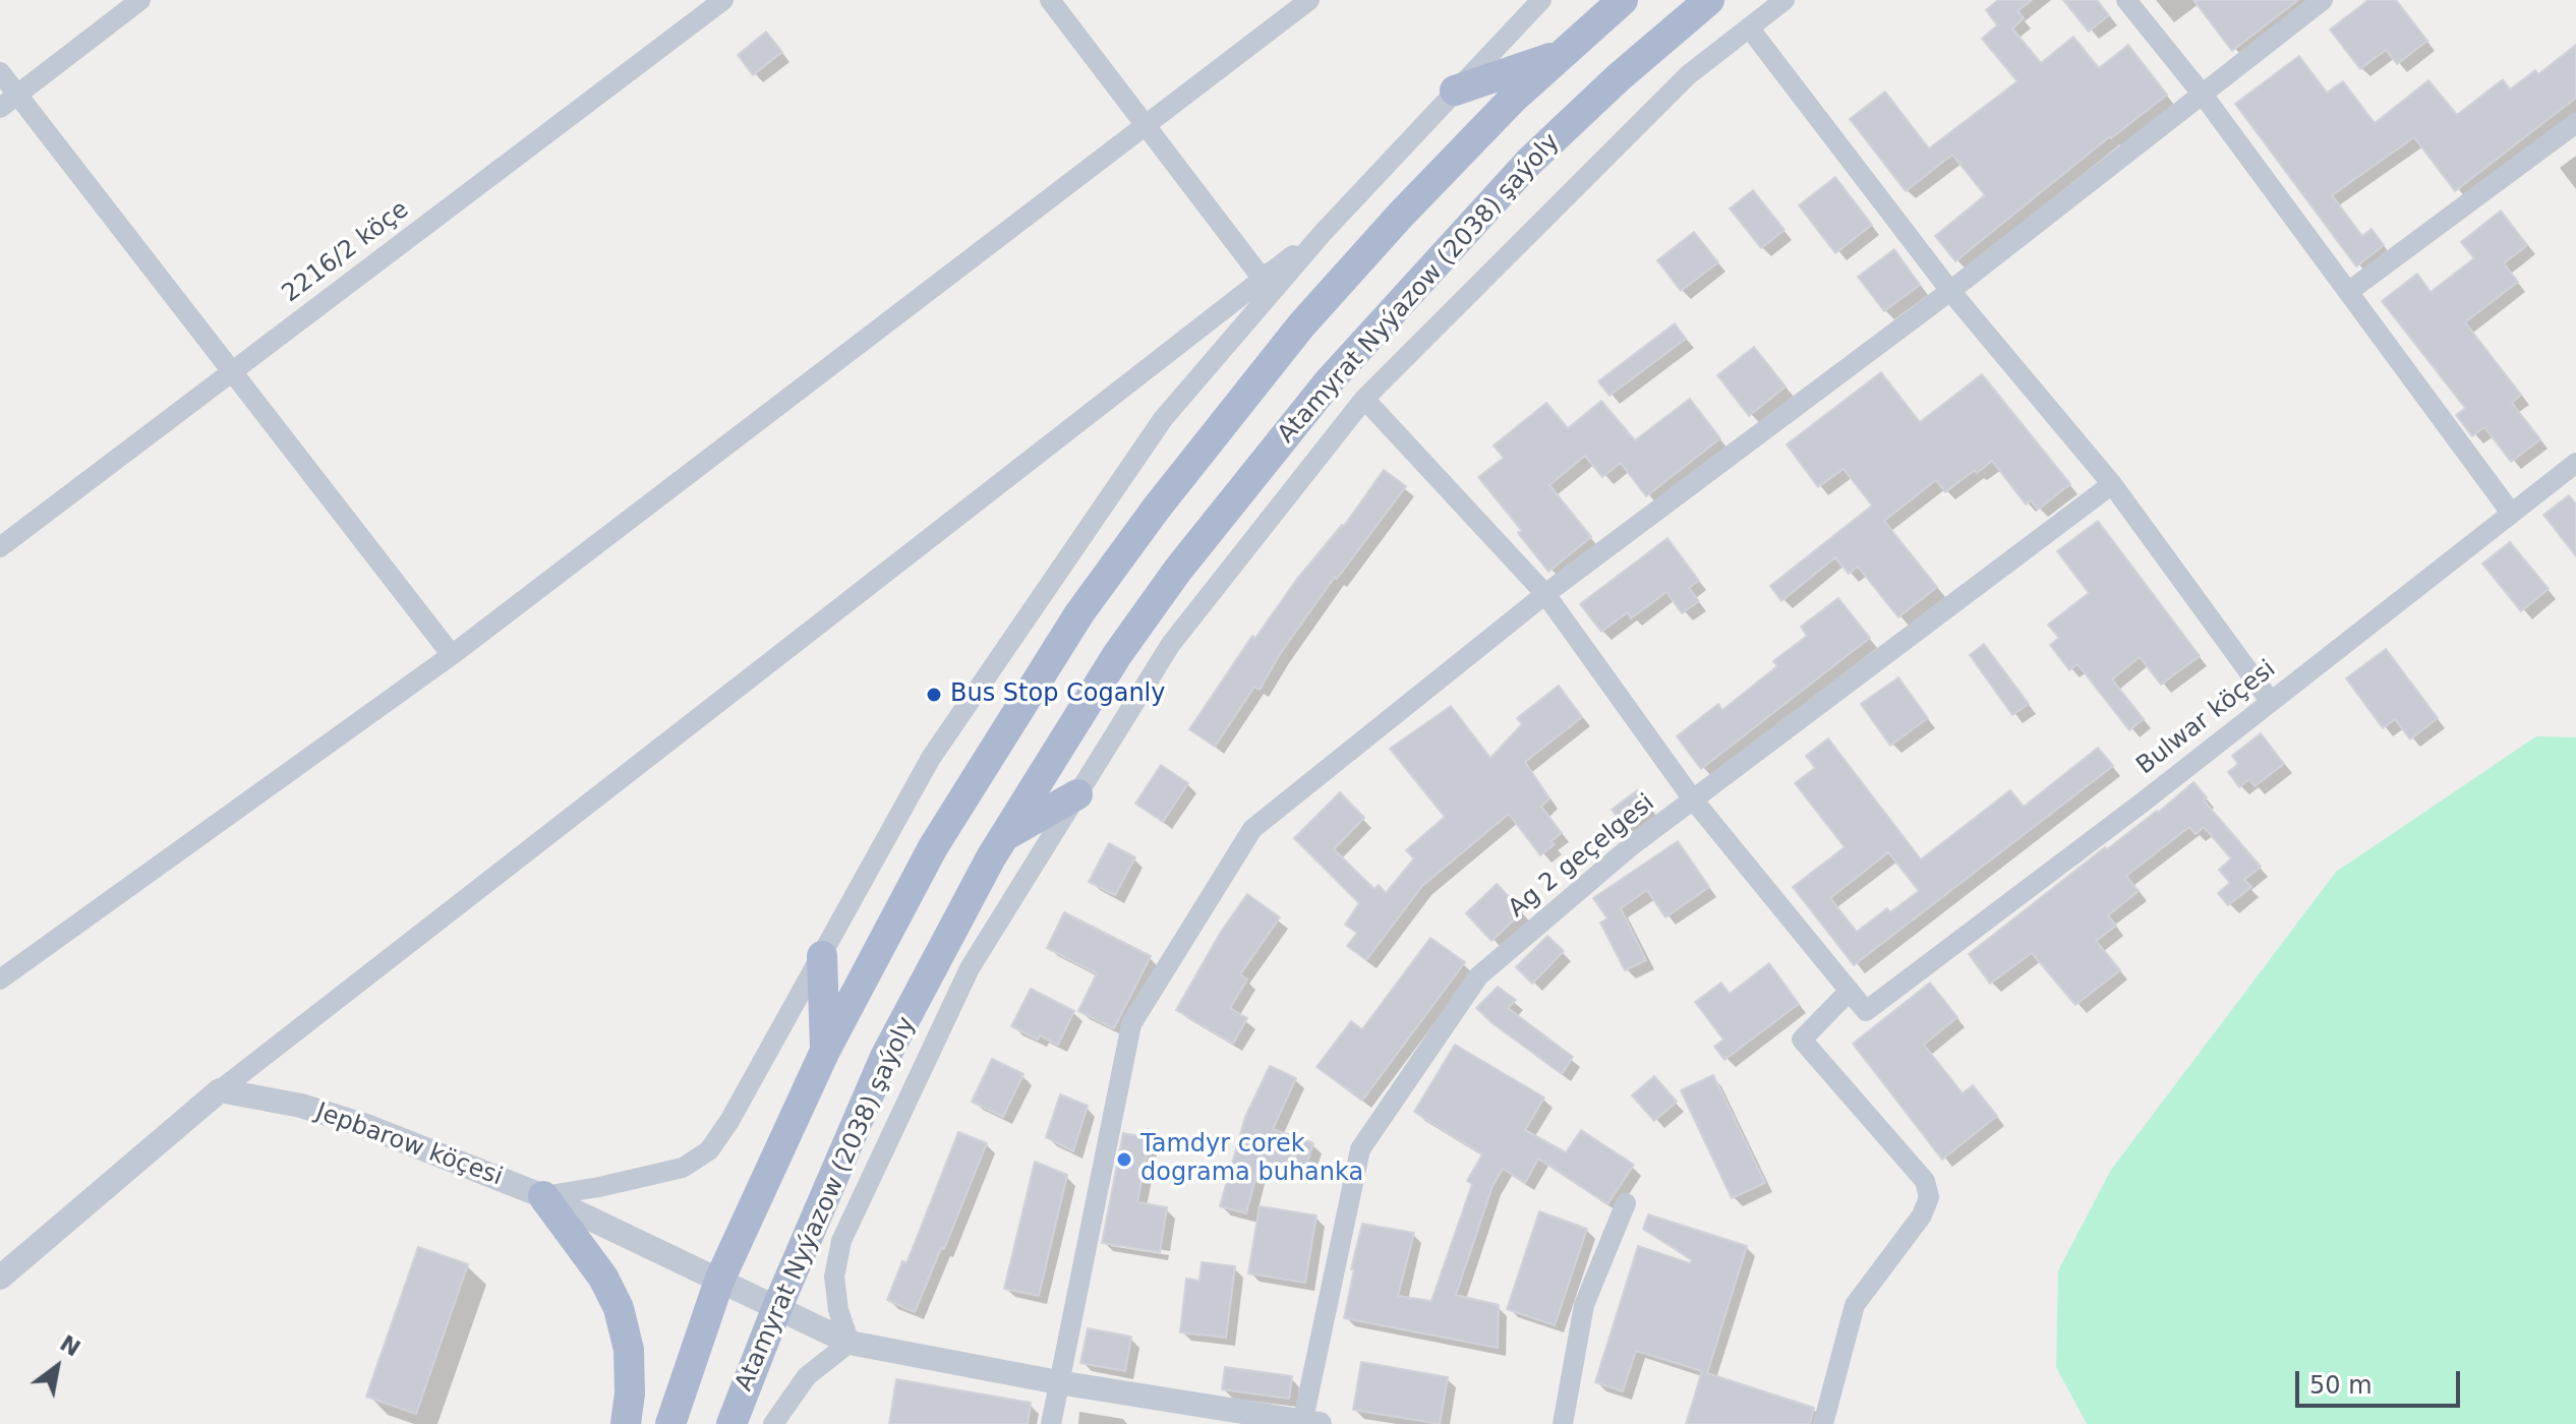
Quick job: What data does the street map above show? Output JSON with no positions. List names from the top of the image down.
{
  "streets": {
    "main road": ["Atamyrat Nyýazow (2038) şaýoly"],
    "street": [
      "2216/2 köçe",
      "Bulwar köçesi",
      "Ag 2 geçelgesi",
      "Jepbarow köçesi"
    ]
  },
  "crossings": [
    ["Atamyrat Nyýazow (2038) şaýoly", "Jepbarow köçesi"],
    ["Ag 2 geçelgesi", "Jepbarow köçesi"]
  ],
  "places": ["Bus Stop Coganly", "Tamdyr corek dograma buhanka"],
  "scale_bar": "50 m",
  "north": "top right"
}
